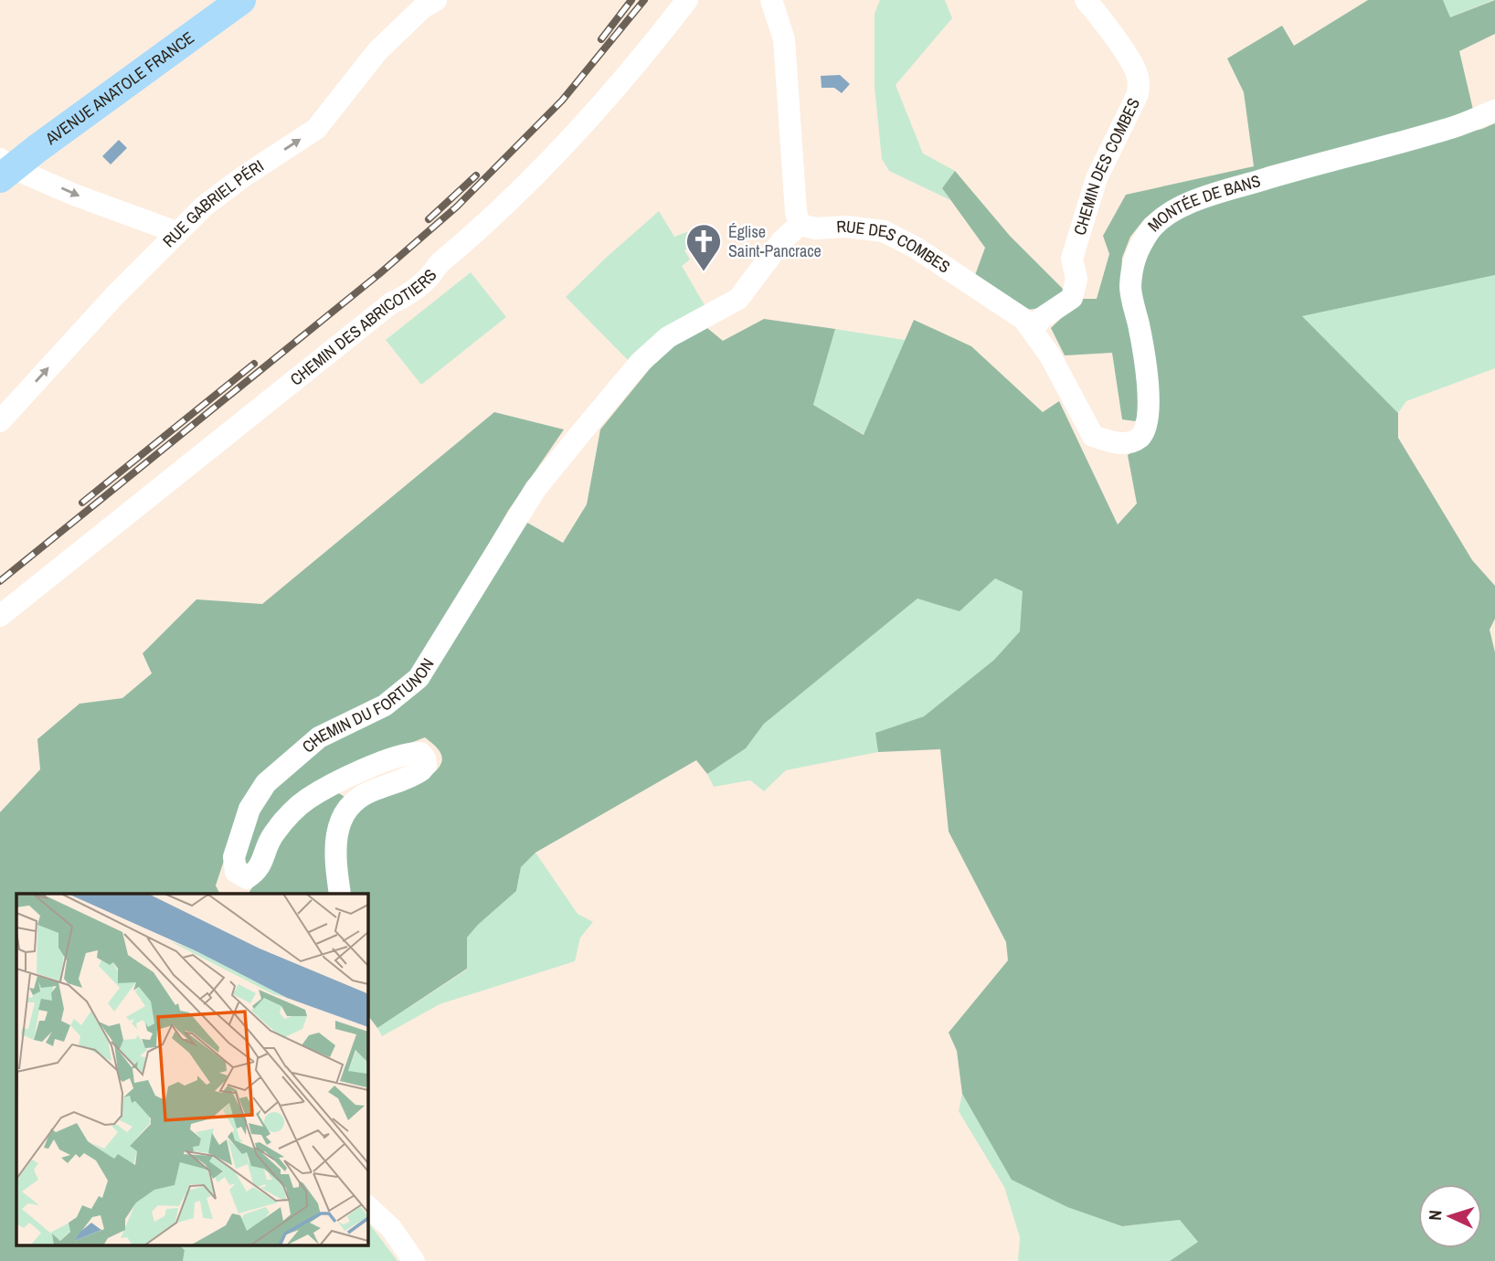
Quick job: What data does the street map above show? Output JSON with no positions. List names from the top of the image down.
{
  "streets": {
    "main road": ["AVENUE ANATOLE FRANCE"],
    "street": [
      "CHEMIN DES COMBES",
      "RUE GABRIEL PÉRI",
      "MONTÉE DE BANS",
      "RUE DES COMBES",
      "CHEMIN DES ABRICOTIERS",
      "CHEMIN DU FORTUNON"
    ]
  },
  "crossings": [
    ["CHEMIN DES COMBES", "RUE DES COMBES"],
    ["MONTÉE DE BANS", "RUE DES COMBES"],
    ["RUE DES COMBES", "CHEMIN DU FORTUNON"]
  ],
  "one_way": ["RUE GABRIEL PÉRI"],
  "places": {
    "church": ["Église Saint-Pancrace"]
  },
  "north": "left"
}
